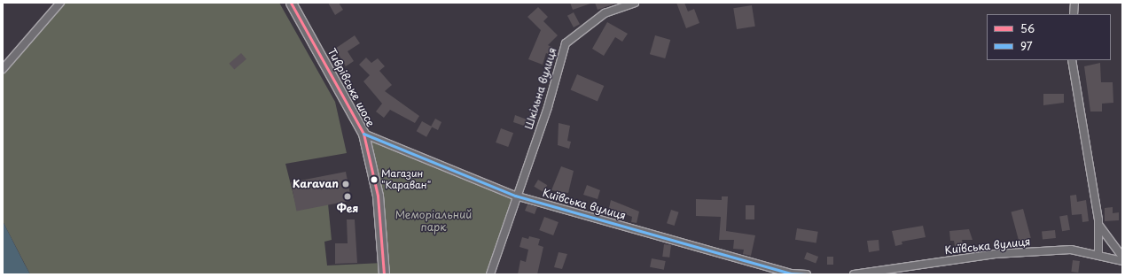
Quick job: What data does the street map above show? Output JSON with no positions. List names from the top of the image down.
{
  "streets": {
    "main road": ["Тиврівське шосе"],
    "street": ["Шкільна вулиця", "Київська вулиця"]
  },
  "crossings": [
    ["Тиврівське шосе", "Київська вулиця"],
    ["Шкільна вулиця", "Київська вулиця"]
  ],
  "parks": ["Меморіальний парк"],
  "places": ["Магазин \"Караван\"", "Karavan", "Фея"],
  "lines": ["transit line 56", "transit line 97"],
  "legend": ["56", "97"]
}
